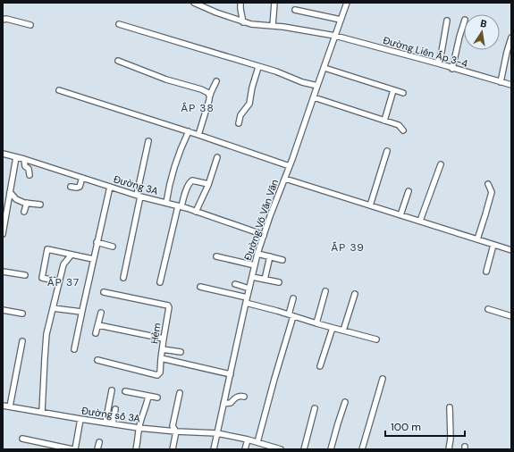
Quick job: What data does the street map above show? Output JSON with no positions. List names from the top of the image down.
{
  "streets": {
    "street": [
      "Đường Liên Ấp 3-4",
      "Đường 3A",
      "Đường Võ Văn Vân",
      "Hẻm",
      "Đường số 3A"
    ]
  },
  "crossings": [
    ["Đường Liên Ấp 3-4", "Đường Võ Văn Vân"],
    ["Đường 3A", "Đường Võ Văn Vân"],
    ["Đường Võ Văn Vân", "Hẻm"],
    ["Đường Võ Văn Vân", "Đường số 3A"]
  ],
  "districts": ["ẤP 38", "ẤP 39", "ẤP 37"],
  "scale_bar": "100 m",
  "north": "top"
}
